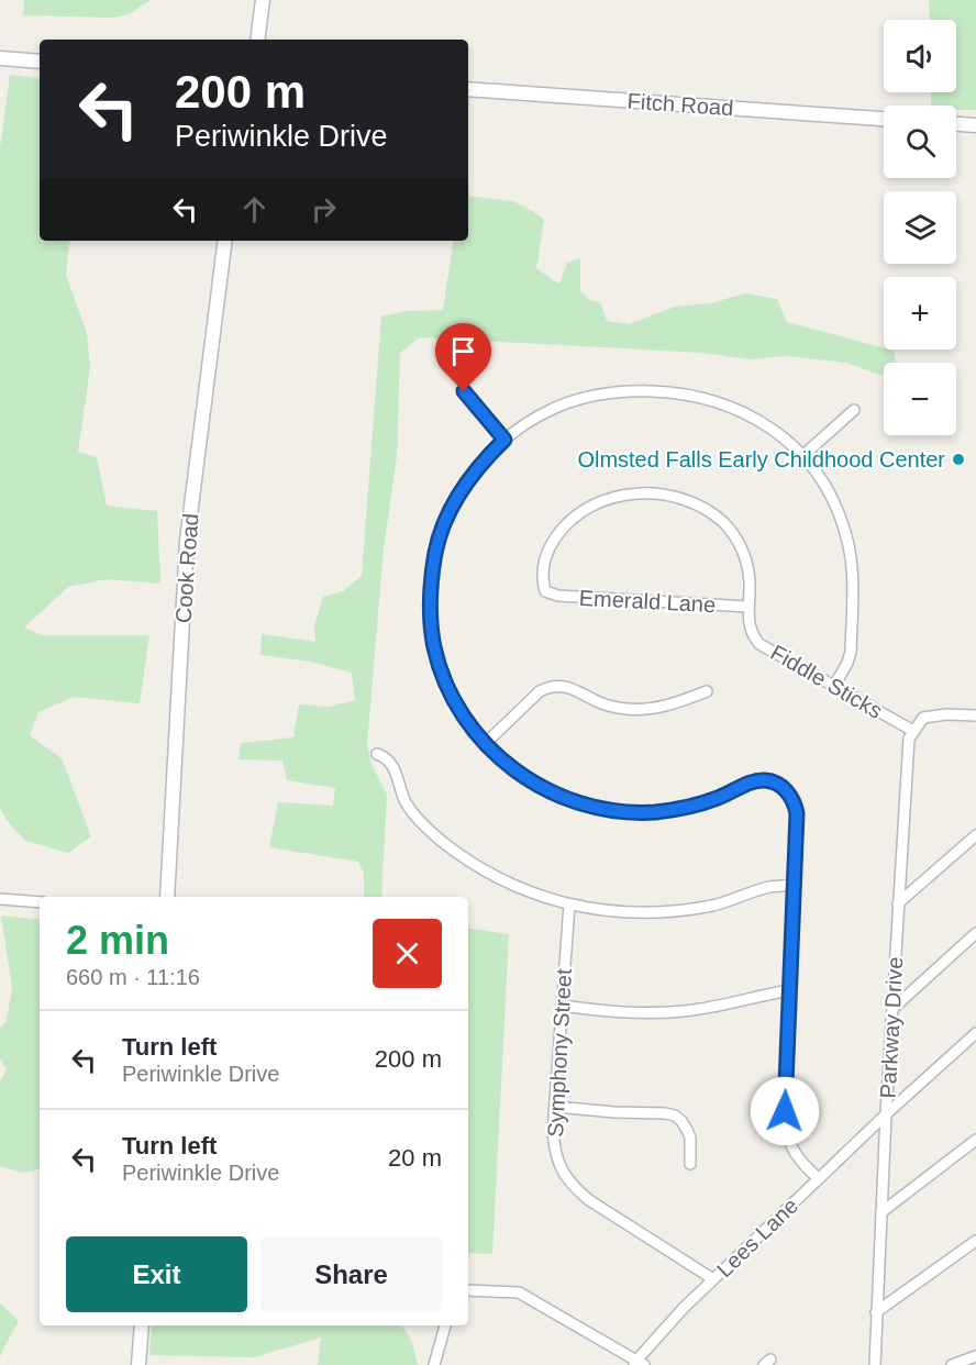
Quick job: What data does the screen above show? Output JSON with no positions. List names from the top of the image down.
{
  "streets": {
    "street": [
      "Fitch Road",
      "Cook Road",
      "Emerald Lane",
      "Fiddle Sticks",
      "Parkway Drive",
      "Symphony Street",
      "Lees Lane"
    ]
  },
  "crossings": [
    ["Emerald Lane", "Fiddle Sticks"],
    ["Fiddle Sticks", "Parkway Drive"],
    ["Parkway Drive", "Lees Lane"],
    ["Symphony Street", "Lees Lane"]
  ],
  "places": ["Olmsted Falls Early Childhood Center"],
  "page": {
    "map_buttons": ["+", "−"],
    "turn": ["200 m", "Periwinkle Drive"],
    "heading": ["2 min", "660 m · 11:16"],
    "list": [
      {
        "name": "Turn left",
        "note": "Periwinkle Drive",
        "value": "200 m"
      },
      {
        "name": "Turn left",
        "note": "Periwinkle Drive",
        "value": "20 m"
      }
    ],
    "buttons": ["Exit", "Share"]
  }
}
